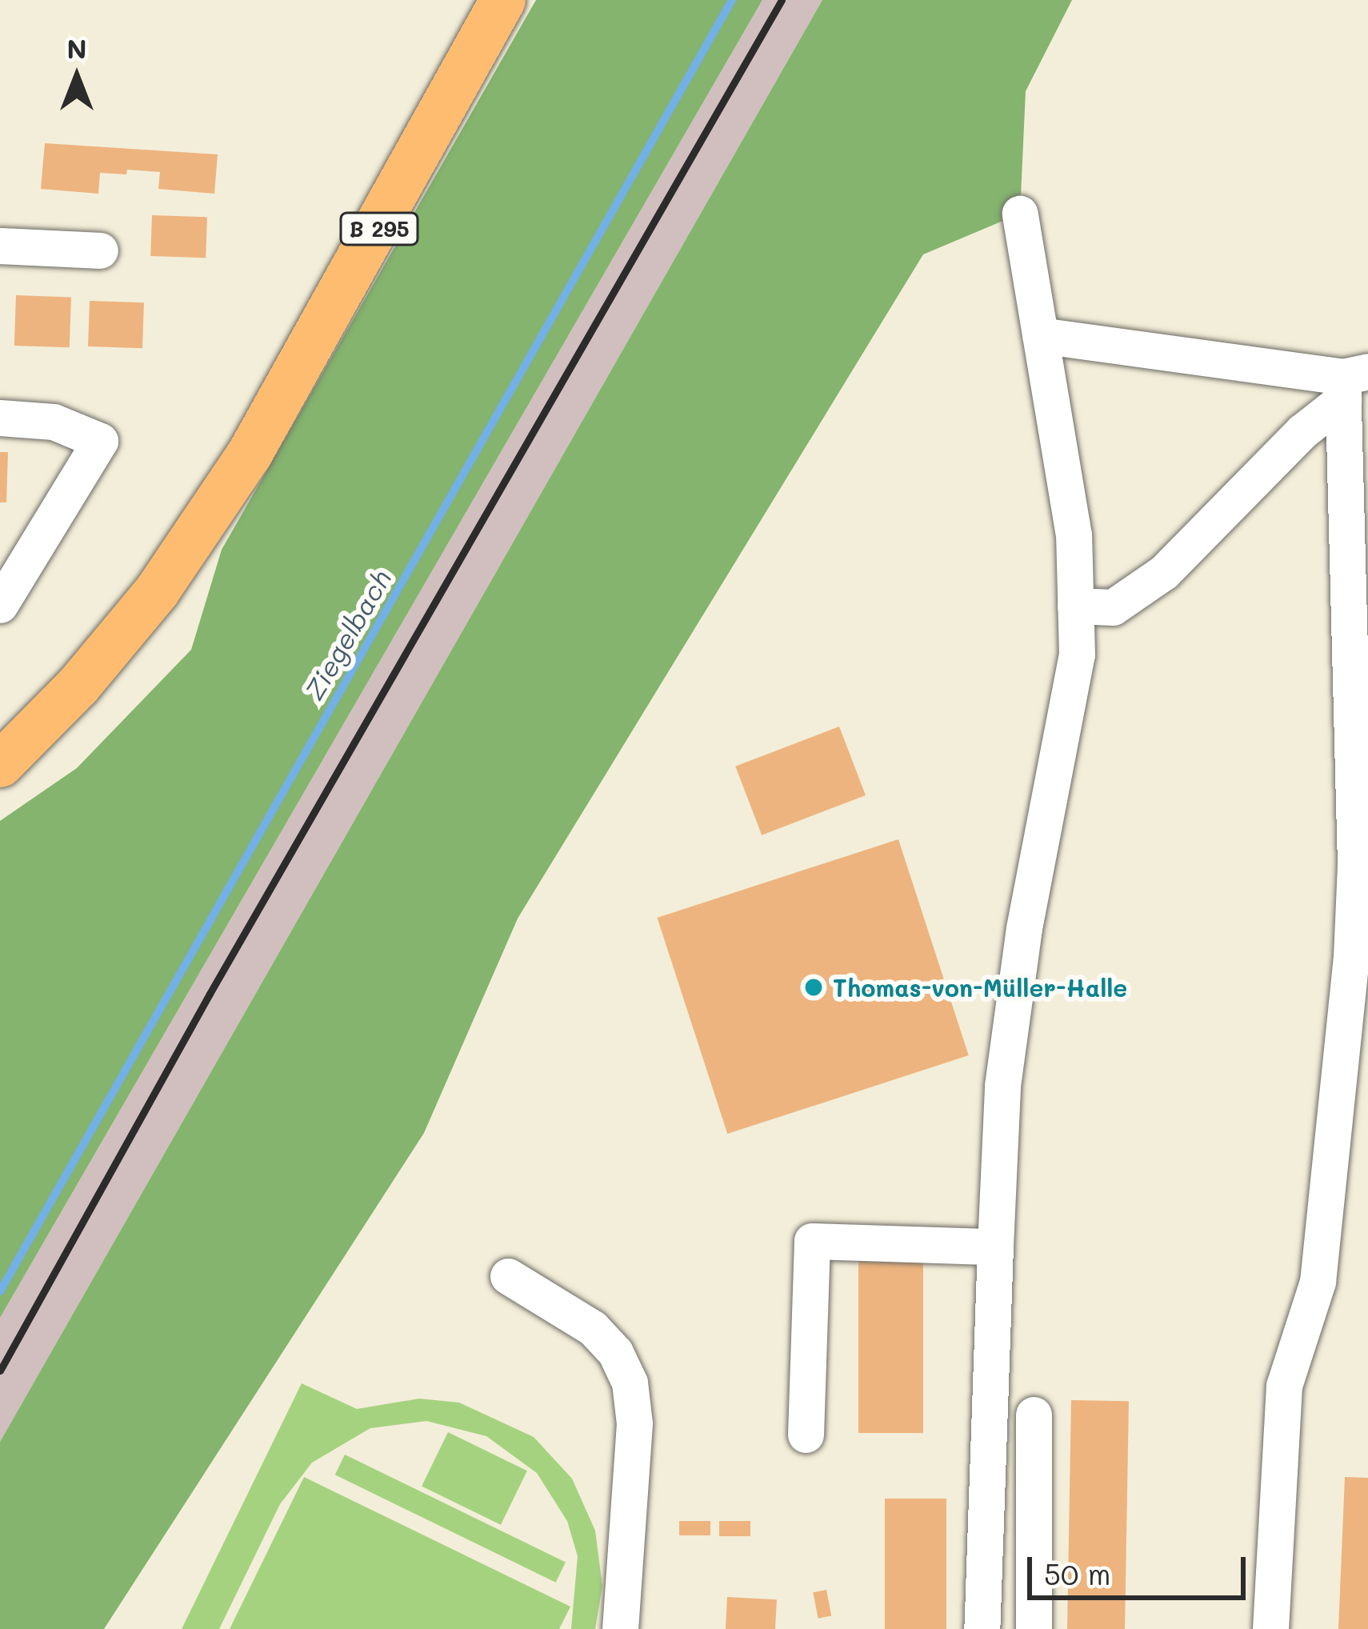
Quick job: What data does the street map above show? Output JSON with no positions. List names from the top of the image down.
{
  "streets": {
    "main road": ["B 295"]
  },
  "water": ["Ziegelbach"],
  "places": ["Thomas-von-Müller-Halle"],
  "scale_bar": "50 m",
  "north": "top"
}
